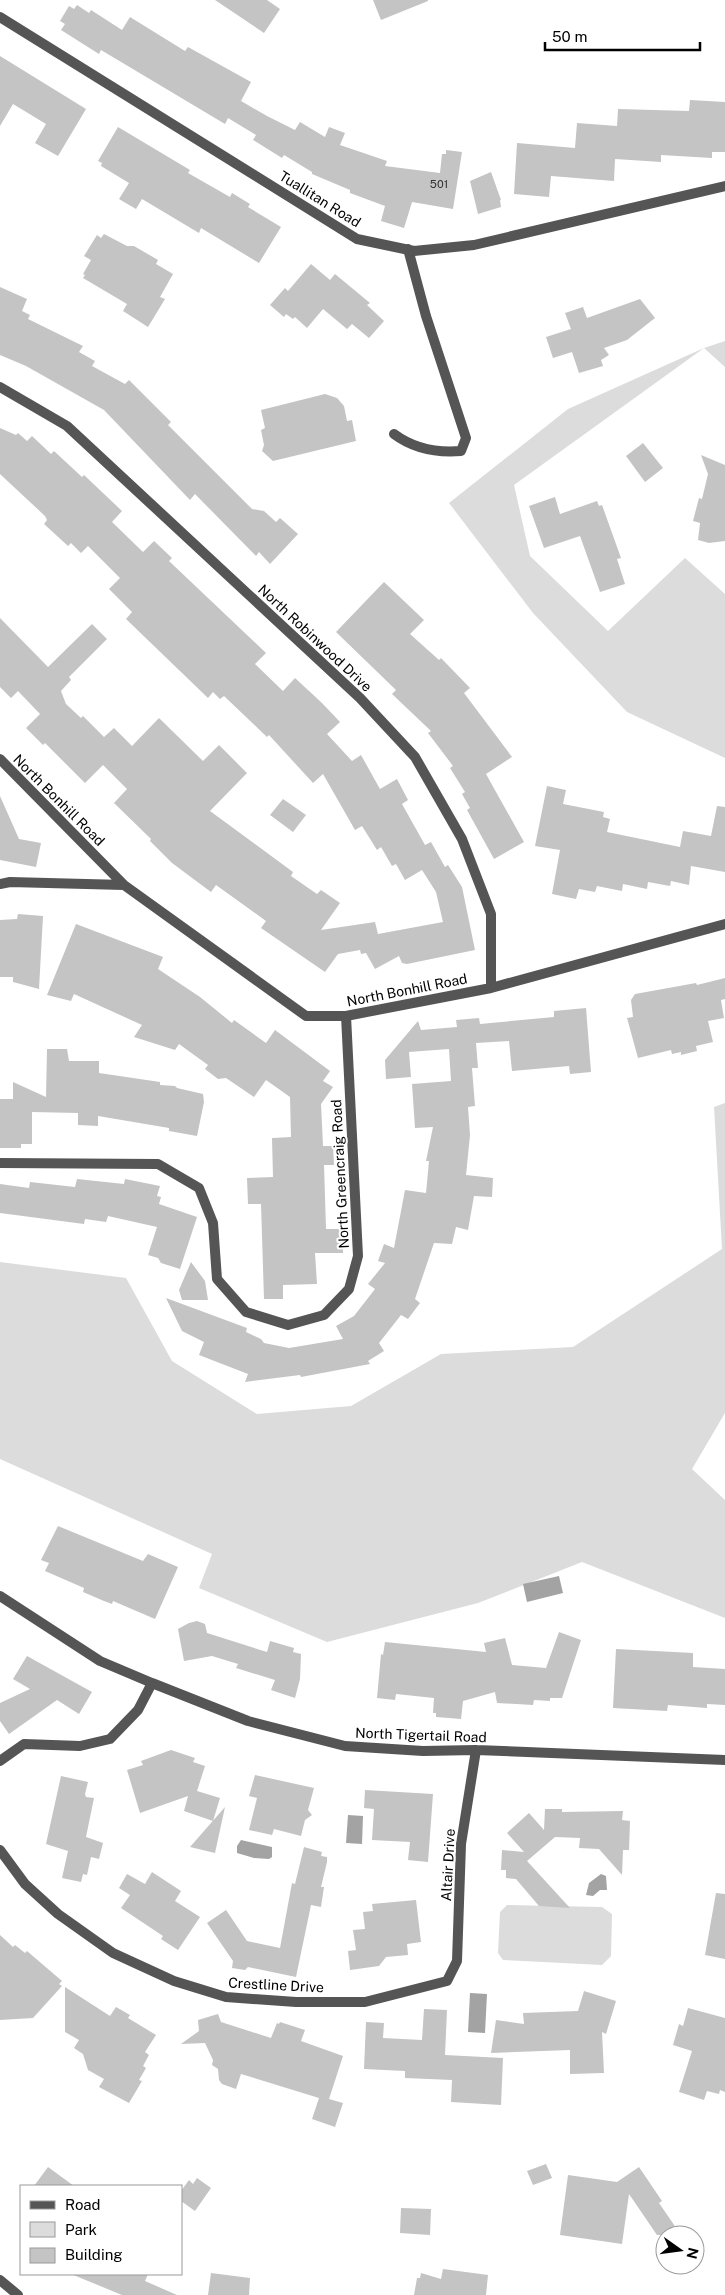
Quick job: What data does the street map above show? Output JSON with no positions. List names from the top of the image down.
{
  "streets": {
    "street": [
      "Tuallitan Road",
      "North Robinwood Drive",
      "North Bonhill Road",
      "North Greencraig Road",
      "North Tigertail Road",
      "Altair Drive",
      "Crestline Drive"
    ]
  },
  "crossings": [
    ["North Robinwood Drive", "North Bonhill Road"],
    ["North Bonhill Road", "North Greencraig Road"],
    ["North Tigertail Road", "Altair Drive"],
    ["Altair Drive", "Crestline Drive"]
  ],
  "house_numbers": ["501"],
  "legend": ["Road", "Park", "Building"],
  "scale_bar": "50 m",
  "north": "right"
}
